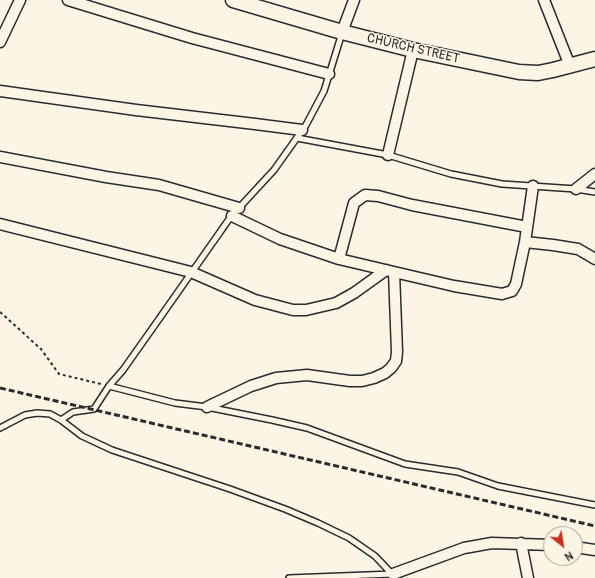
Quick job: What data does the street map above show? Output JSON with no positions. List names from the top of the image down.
{
  "streets": {
    "street": ["CHURCH STREET"]
  },
  "north": "bottom right"
}
